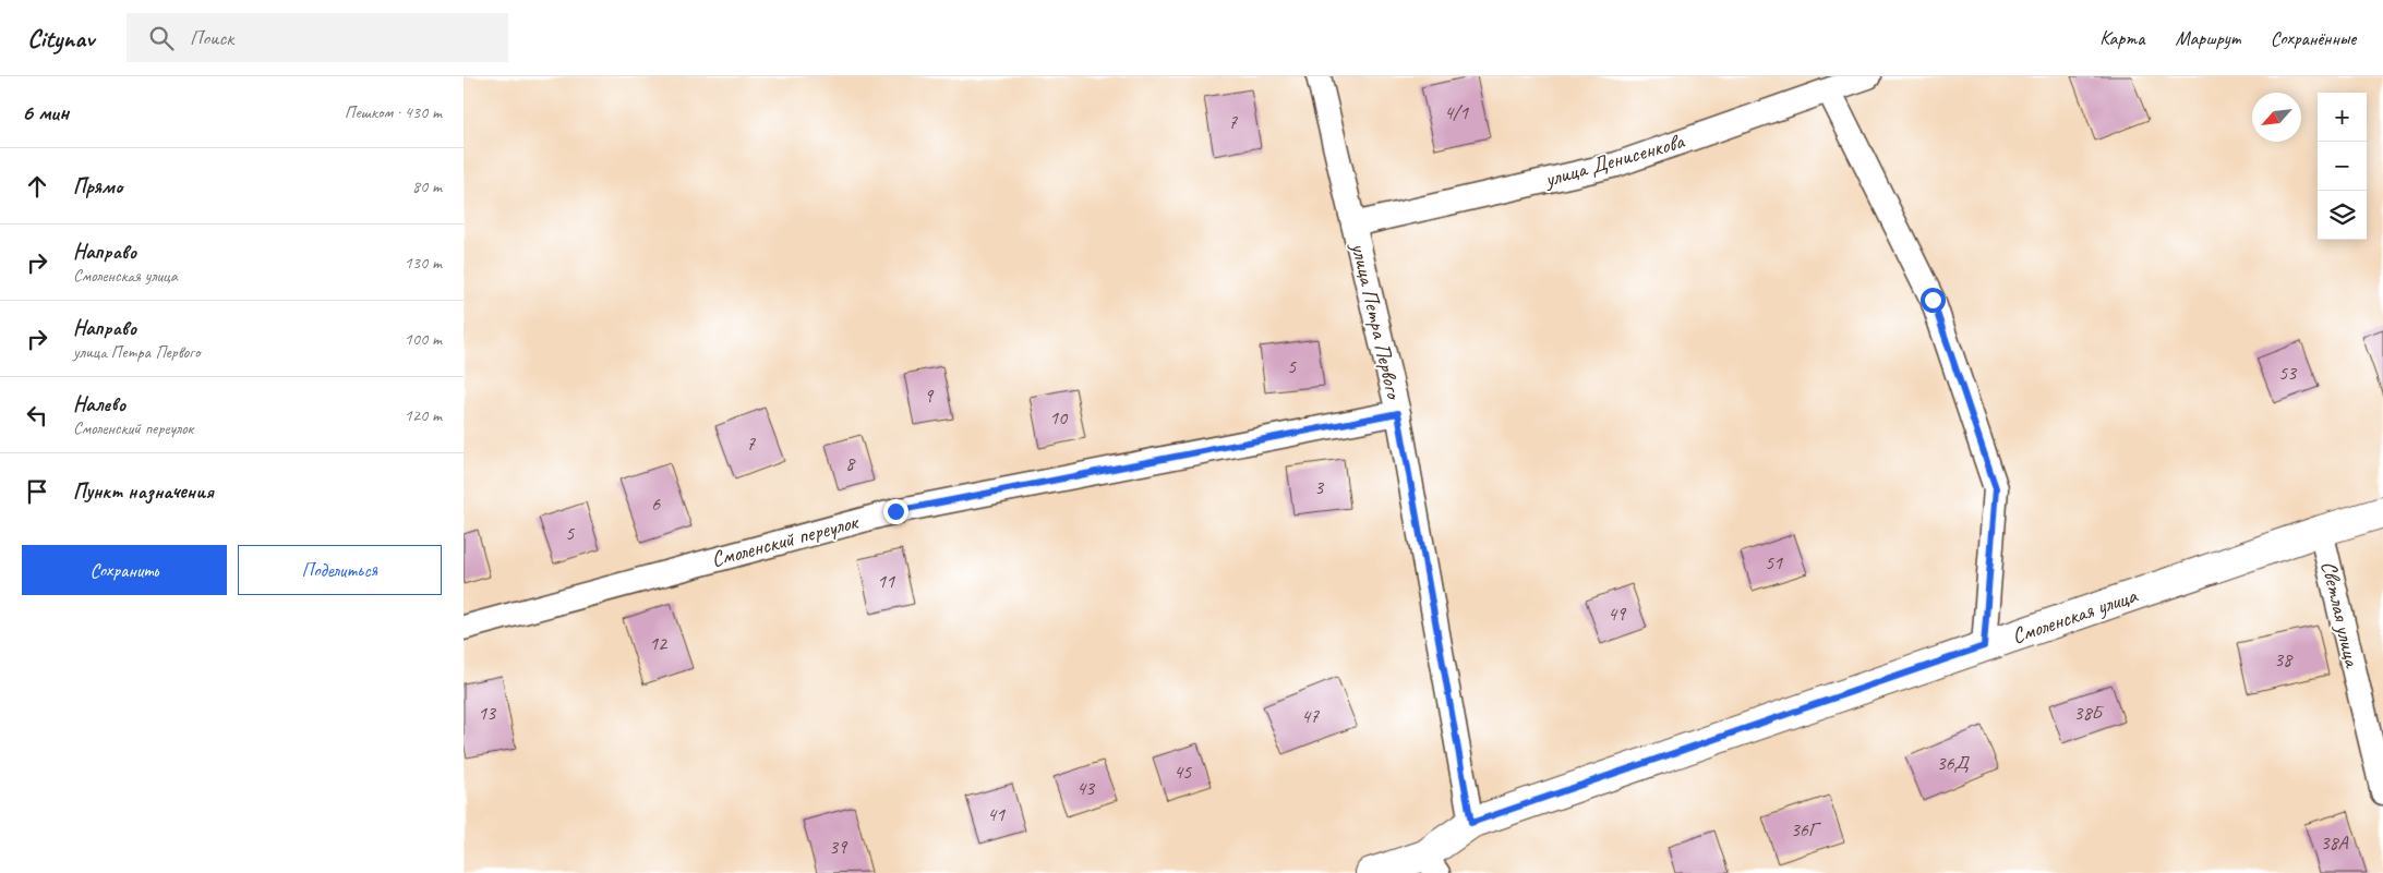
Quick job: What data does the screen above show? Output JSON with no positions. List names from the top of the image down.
{
  "streets": {
    "street": [
      "улица Денисенкова",
      "улица Петра Первого",
      "Смоленский переулок",
      "Светлая улица",
      "Смоленская улица"
    ]
  },
  "crossings": [
    ["улица Денисенкова", "улица Петра Первого"],
    ["улица Петра Первого", "Смоленский переулок"],
    ["улица Петра Первого", "Смоленская улица"],
    ["Светлая улица", "Смоленская улица"]
  ],
  "house_numbers": [
    "4/1",
    "7",
    "5",
    "53",
    "9",
    "10",
    "7",
    "8",
    "3",
    "6",
    "5",
    "51",
    "11",
    "49",
    "12",
    "38",
    "13",
    "38Б",
    "47",
    "36Д",
    "45",
    "43",
    "41",
    "36Г",
    "38А",
    "39"
  ],
  "north": "bottom left",
  "page": {
    "header": "Citynav",
    "search": "Поиск",
    "nav": ["Карта", "Маршрут", "Сохранённые"],
    "heading": ["6 мин", "Пешком · 430 m"],
    "map_buttons": ["+", "−"],
    "list": [
      ["Прямо", "80 m"],
      ["Направо", "Смоленская улица", "130 m"],
      ["Направо", "улица Петра Первого", "100 m"],
      ["Налево", "Смоленский переулок", "120 m"],
      "Пункт назначения"
    ],
    "buttons": ["Сохранить", "Поделиться"]
  }
}
